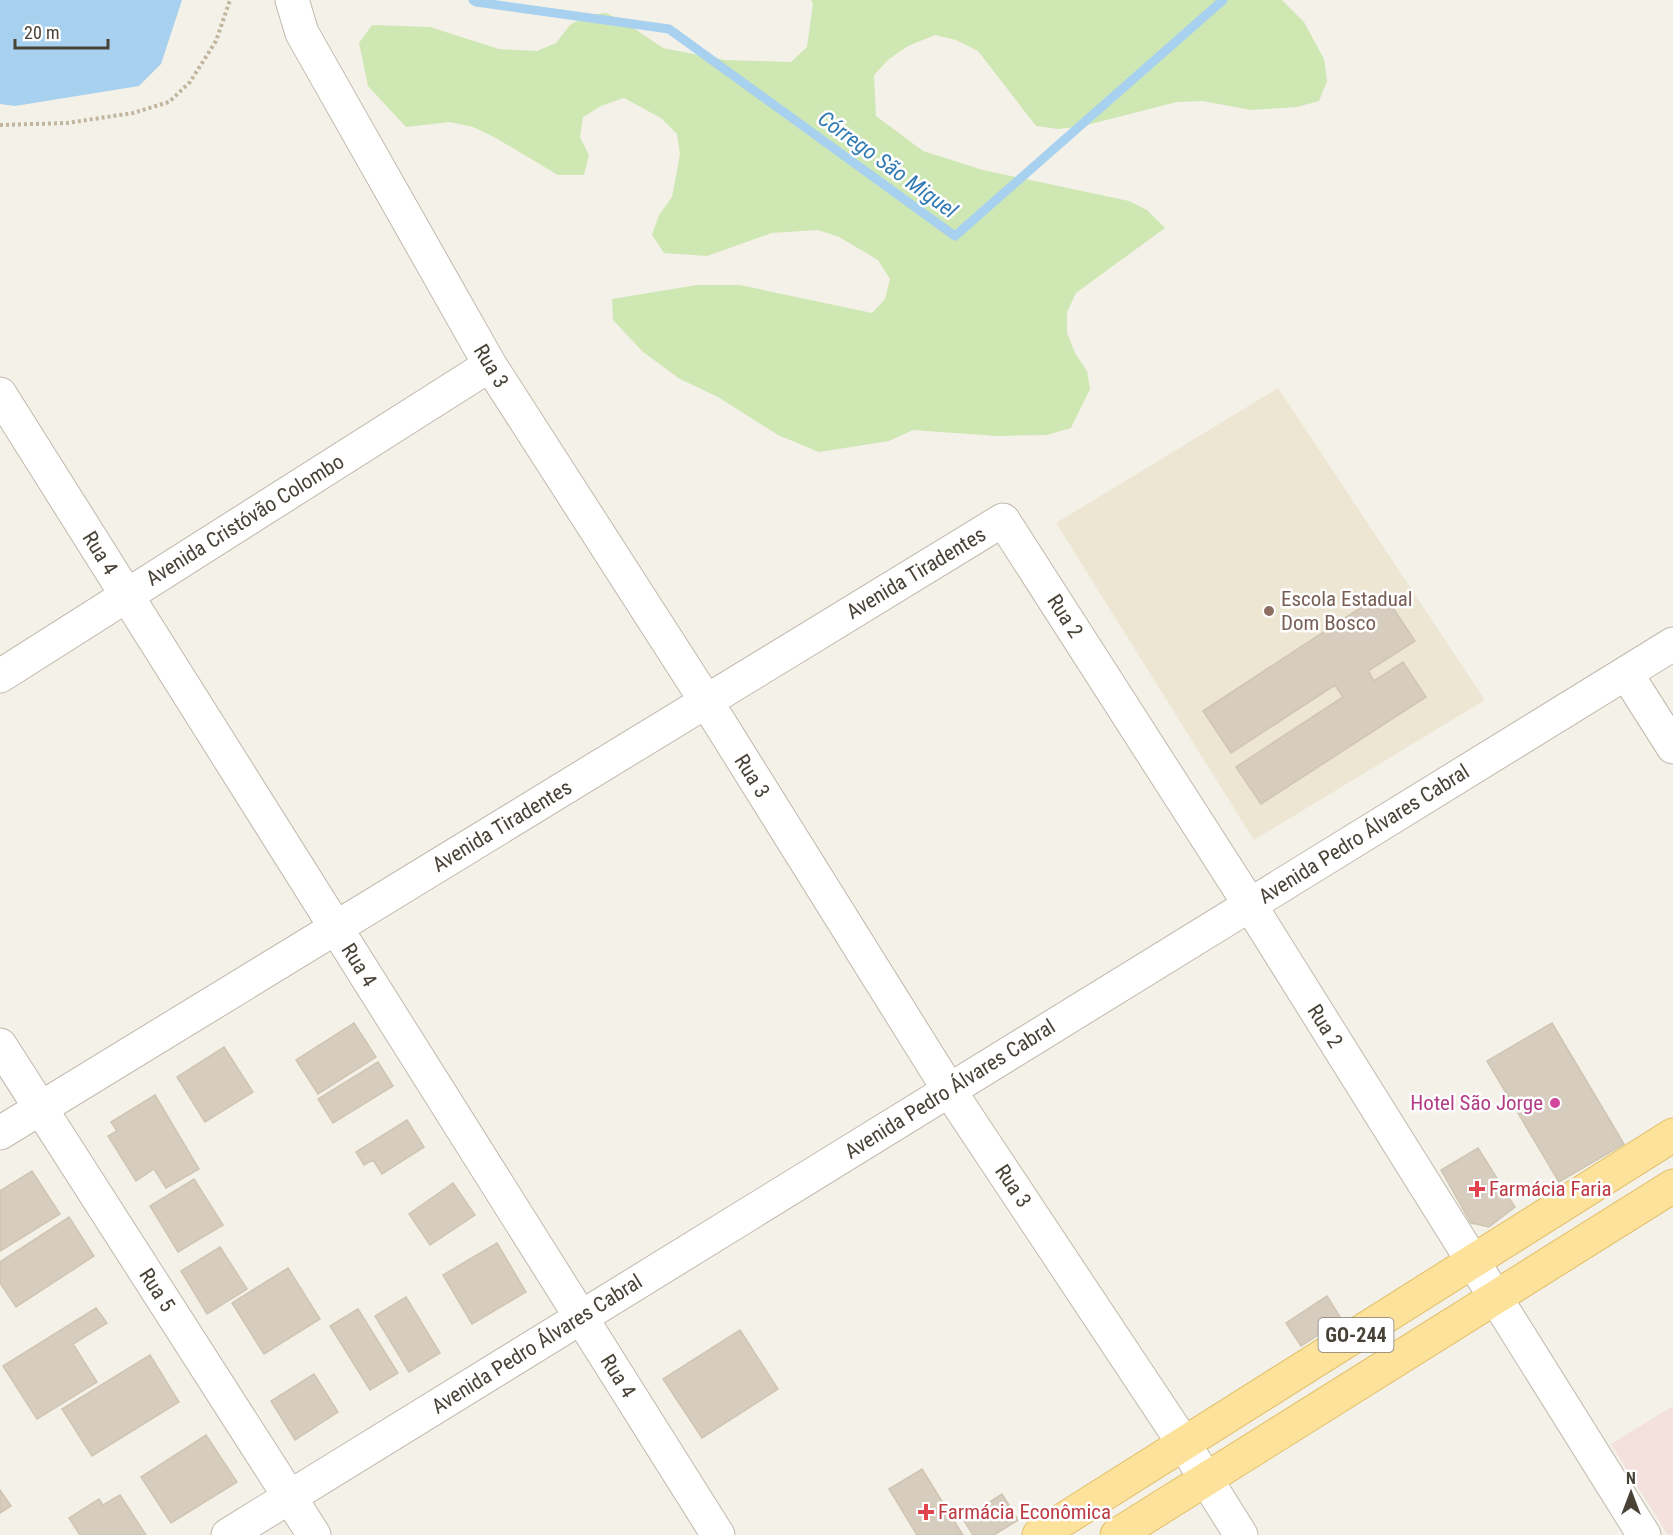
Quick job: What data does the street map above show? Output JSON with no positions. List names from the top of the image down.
{
  "streets": {
    "main road": ["GO-244"],
    "street": [
      "Rua 3",
      "Avenida Cristóvão Colombo",
      "Rua 4",
      "Avenida Tiradentes",
      "Rua 2",
      "Avenida Pedro Álvares Cabral",
      "Rua 5"
    ]
  },
  "crossings": [
    ["Rua 3", "Avenida Cristóvão Colombo"],
    ["Rua 3", "Avenida Tiradentes"],
    ["Rua 3", "Avenida Pedro Álvares Cabral"],
    ["Rua 3", "GO-244"],
    ["Avenida Cristóvão Colombo", "Rua 4"],
    ["Rua 4", "Avenida Tiradentes"],
    ["Rua 4", "Avenida Pedro Álvares Cabral"],
    ["Avenida Tiradentes", "Rua 2"],
    ["Avenida Tiradentes", "Rua 5"],
    ["Rua 2", "Avenida Pedro Álvares Cabral"],
    ["Rua 2", "GO-244"],
    ["Avenida Pedro Álvares Cabral", "Rua 5"]
  ],
  "water": ["Córrego São Miguel"],
  "places": {
    "other": ["Escola Estadual Dom Bosco", "Hotel São Jorge"],
    "health": ["Farmácia Faria", "Farmácia Econômica"]
  },
  "scale_bar": "20 m",
  "north": "top"
}
